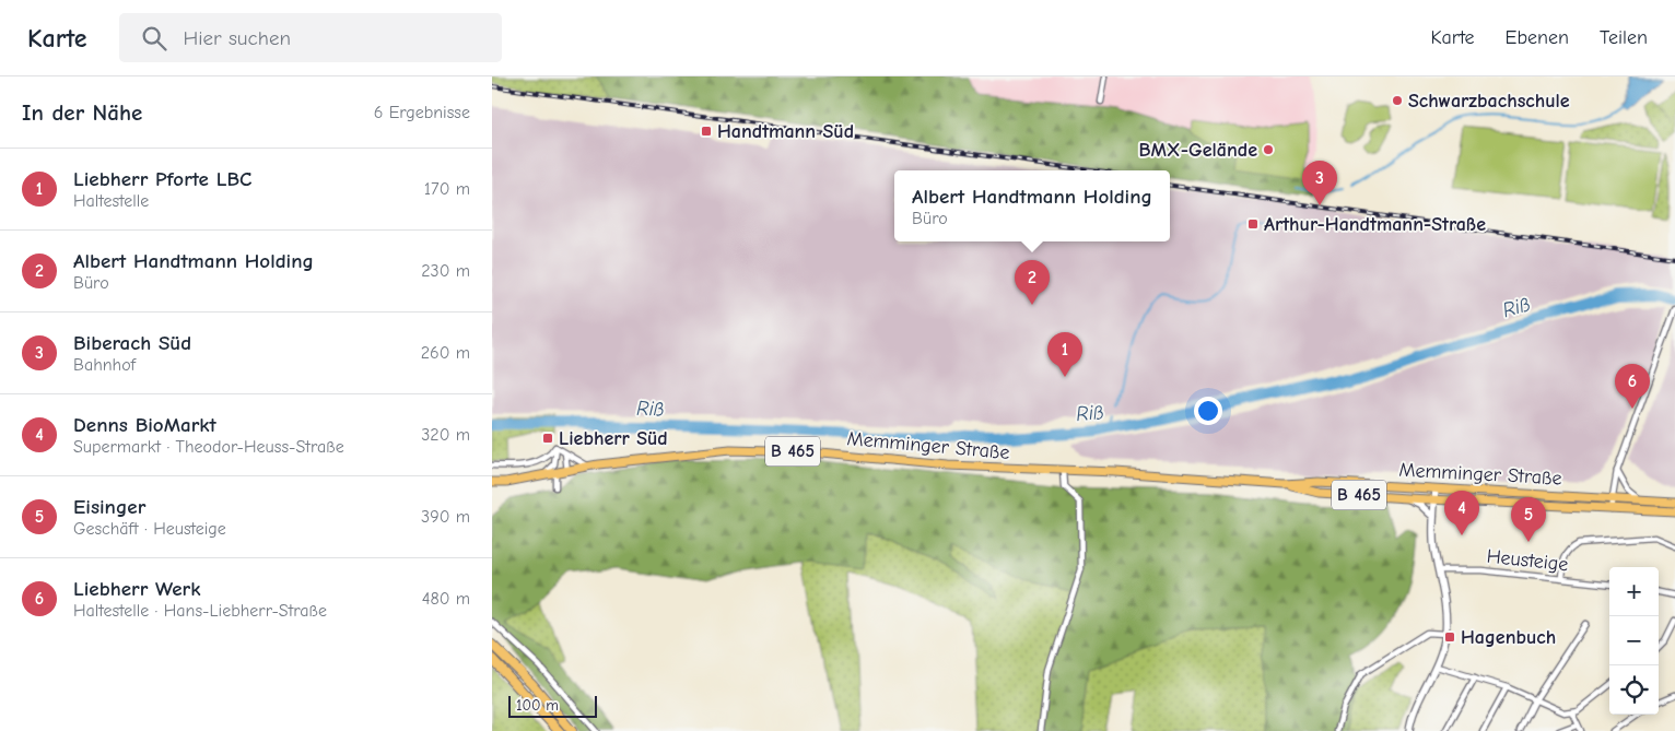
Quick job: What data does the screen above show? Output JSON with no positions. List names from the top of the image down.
{
  "streets": {
    "main road": ["Memminger Straße", "B 465"],
    "street": ["Heusteige"]
  },
  "crossings": [
    ["Memminger Straße", "B 465"]
  ],
  "water": ["Riß"],
  "places": {
    "other": ["Schwarzbachschule", "BMX-Gelände"],
    "transit": [
      "Handtmann Süd",
      "Arthur-Handtmann-Straße",
      "Liebherr Süd",
      "Hagenbuch"
    ]
  },
  "scale_bar": "100 m",
  "page": {
    "header": "Karte",
    "search": "Hier suchen",
    "nav": ["Karte", "Ebenen", "Teilen"],
    "heading": ["In der Nähe", "6 Ergebnisse"],
    "list": [
      {
        "mark": "1",
        "name": "Liebherr Pforte LBC",
        "note": "Haltestelle",
        "value": "170 m"
      },
      {
        "mark": "2",
        "name": "Albert Handtmann Holding",
        "note": "Büro",
        "value": "230 m"
      },
      {
        "mark": "3",
        "name": "Biberach Süd",
        "note": "Bahnhof",
        "value": "260 m"
      },
      {
        "mark": "4",
        "name": "Denns BioMarkt",
        "note": "Supermarkt · Theodor-Heuss-Straße",
        "value": "320 m"
      },
      {
        "mark": "5",
        "name": "Eisinger",
        "note": "Geschäft · Heusteige",
        "value": "390 m"
      },
      {
        "mark": "6",
        "name": "Liebherr Werk",
        "note": "Haltestelle · Hans-Liebherr-Straße",
        "value": "480 m"
      }
    ],
    "pins": [
      "3",
      "2",
      "1",
      "6",
      "4",
      "5"
    ],
    "popup": ["Albert Handtmann Holding", "Büro"],
    "map_buttons": ["+", "−"],
    "scale": "100 m"
  }
}
